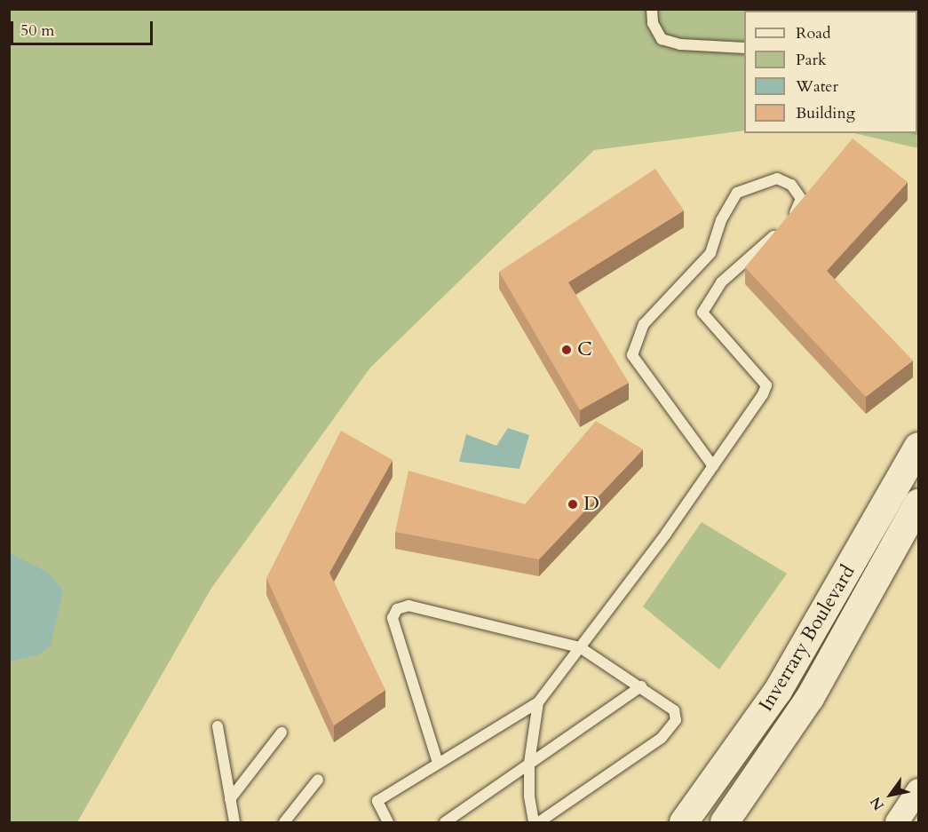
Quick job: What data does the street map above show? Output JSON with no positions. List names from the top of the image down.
{
  "streets": {
    "street": ["Inverrary Boulevard"]
  },
  "places": ["C", "D"],
  "legend": [
    "Road",
    "Park",
    "Water",
    "Building"
  ],
  "scale_bar": "50 m",
  "north": "bottom left"
}
